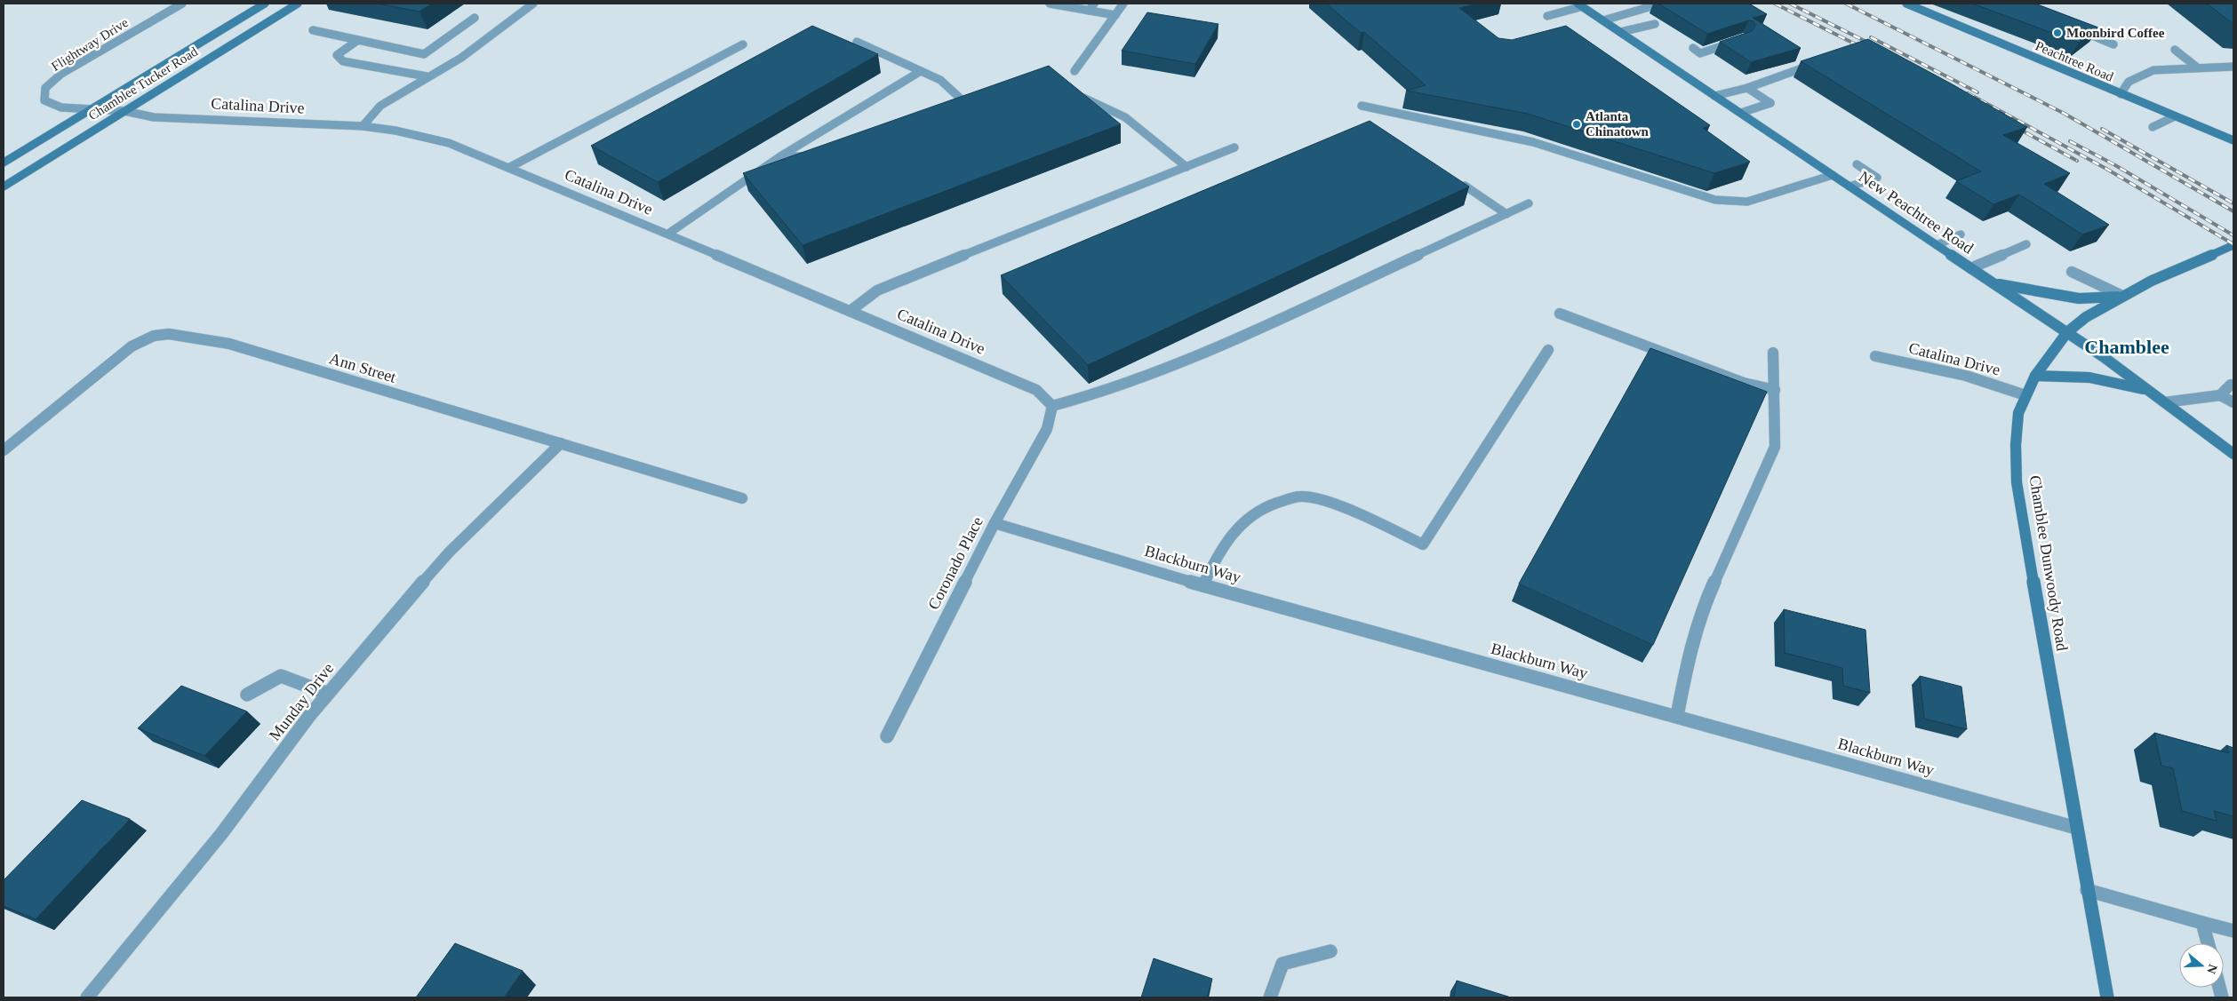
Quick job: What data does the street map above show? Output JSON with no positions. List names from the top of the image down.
{
  "streets": {
    "street": [
      "Flightway Drive",
      "Peachtree Road",
      "Chamblee Tucker Road",
      "Catalina Drive",
      "New Peachtree Road",
      "Ann Street",
      "Coronado Place",
      "Chamblee Dunwoody Road",
      "Blackburn Way",
      "Munday Drive"
    ]
  },
  "crossings": [
    ["Flightway Drive", "Chamblee Tucker Road"],
    ["Flightway Drive", "Catalina Drive"],
    ["Chamblee Tucker Road", "Catalina Drive"],
    ["Catalina Drive", "Coronado Place"],
    ["Catalina Drive", "Chamblee Dunwoody Road"],
    ["New Peachtree Road", "Chamblee Dunwoody Road"],
    ["Ann Street", "Munday Drive"],
    ["Coronado Place", "Blackburn Way"],
    ["Chamblee Dunwoody Road", "Blackburn Way"]
  ],
  "districts": ["Chamblee"],
  "places": ["Moonbird Coffee", "Atlanta Chinatown"],
  "north": "right"
}
